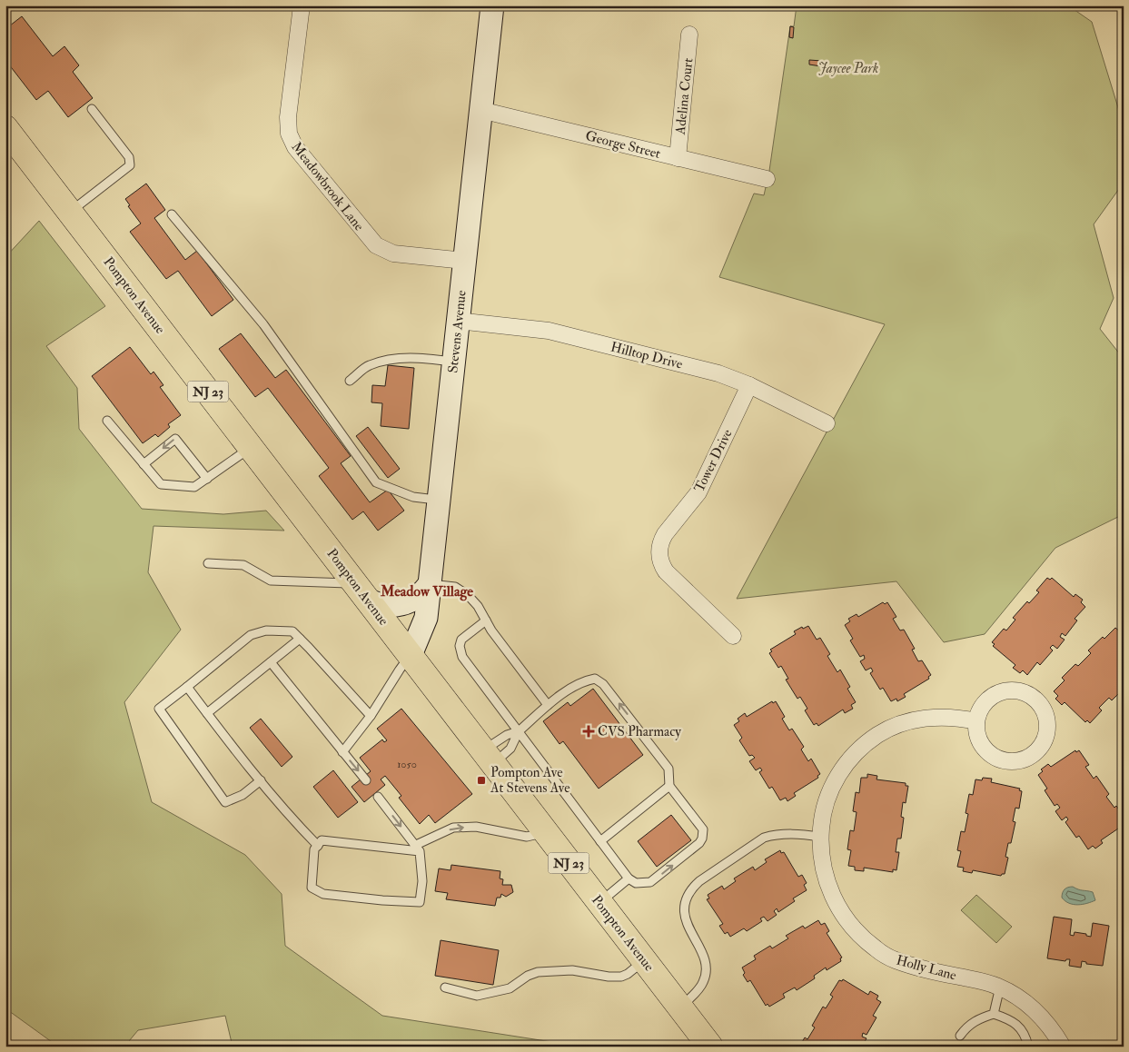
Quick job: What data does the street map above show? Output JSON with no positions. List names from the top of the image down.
{
  "streets": {
    "main road": ["Pompton Avenue", "Stevens Avenue", "NJ 23"],
    "street": [
      "Adelina Court",
      "George Street",
      "Meadowbrook Lane",
      "Hilltop Drive",
      "Tower Drive",
      "Holly Lane"
    ]
  },
  "crossings": [
    ["Adelina Court", "George Street"],
    ["George Street", "Stevens Avenue"],
    ["Meadowbrook Lane", "Stevens Avenue"],
    ["Pompton Avenue", "Stevens Avenue"],
    ["Stevens Avenue", "Hilltop Drive"],
    ["Hilltop Drive", "Tower Drive"]
  ],
  "districts": ["Meadow Village"],
  "parks": ["Jaycee Park"],
  "places": {
    "health": ["CVS Pharmacy"],
    "transit": ["Pompton Ave At Stevens Ave"]
  },
  "house_numbers": ["1050"]
}
